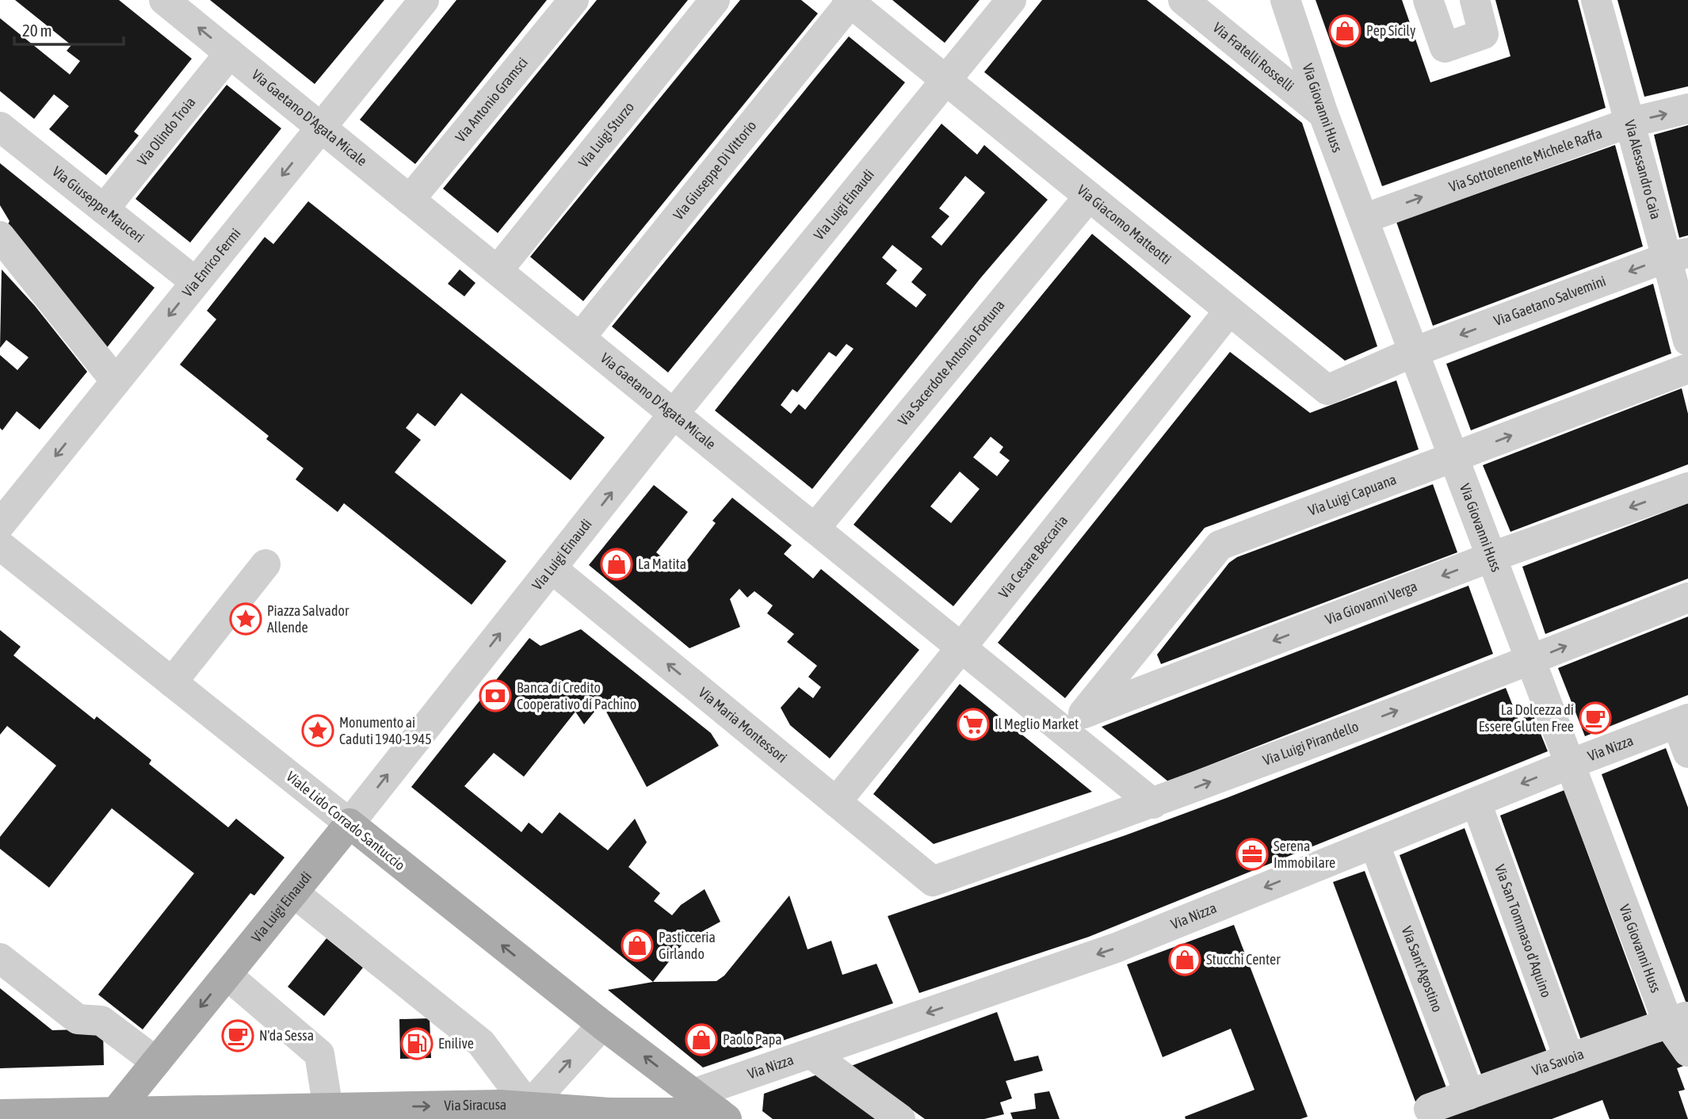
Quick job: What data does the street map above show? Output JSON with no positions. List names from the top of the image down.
{
  "streets": {
    "main road": ["Via Luigi Einaudi", "Viale Lido Corrado Santuccio", "Via Siracusa"],
    "street": [
      "Via Fratelli Rosselli",
      "Via Antonio Gramsci",
      "Via Giovanni Huss",
      "Via Gaetano D'Agata Micale",
      "Via Olindo Troia",
      "Via Luigi Sturzo",
      "Via Sottotenente Michele Raffa",
      "Via Giuseppe Di Vittorio",
      "Via Alessandro Caia",
      "Via Giuseppe Mauceri",
      "Via Giacomo Matteotti",
      "Via Enrico Fermi",
      "Via Gaetano Salvemini",
      "Via Sacerdote Antonio Fortuna",
      "Via Luigi Capuana",
      "Via Cesare Beccaria",
      "Via Giovanni Verga",
      "Via Maria Montessori",
      "Via Luigi Pirandello",
      "Via Nizza",
      "Via San Tommaso d'Aquino",
      "Via Sant'Agostino",
      "Via Savoia"
    ]
  },
  "crossings": [
    ["Via Fratelli Rosselli", "Via Giovanni Huss"],
    ["Via Antonio Gramsci", "Via Gaetano D'Agata Micale"],
    ["Via Giovanni Huss", "Via Sottotenente Michele Raffa"],
    ["Via Giovanni Huss", "Via Giacomo Matteotti"],
    ["Via Giovanni Huss", "Via Gaetano Salvemini"],
    ["Via Giovanni Huss", "Via Luigi Capuana"],
    ["Via Giovanni Huss", "Via Giovanni Verga"],
    ["Via Giovanni Huss", "Via Luigi Pirandello"],
    ["Via Giovanni Huss", "Via Nizza"],
    ["Via Giovanni Huss", "Via Savoia"],
    ["Via Gaetano D'Agata Micale", "Via Olindo Troia"],
    ["Via Gaetano D'Agata Micale", "Via Luigi Sturzo"],
    ["Via Gaetano D'Agata Micale", "Via Giuseppe Di Vittorio"],
    ["Via Gaetano D'Agata Micale", "Via Luigi Einaudi"],
    ["Via Gaetano D'Agata Micale", "Via Enrico Fermi"],
    ["Via Gaetano D'Agata Micale", "Via Sacerdote Antonio Fortuna"],
    ["Via Gaetano D'Agata Micale", "Via Luigi Capuana"],
    ["Via Gaetano D'Agata Micale", "Via Cesare Beccaria"],
    ["Via Gaetano D'Agata Micale", "Via Giovanni Verga"],
    ["Via Gaetano D'Agata Micale", "Via Luigi Pirandello"],
    ["Via Olindo Troia", "Via Giuseppe Mauceri"],
    ["Via Sottotenente Michele Raffa", "Via Alessandro Caia"],
    ["Via Giuseppe Di Vittorio", "Via Giacomo Matteotti"],
    ["Via Alessandro Caia", "Via Gaetano Salvemini"],
    ["Via Giuseppe Mauceri", "Via Enrico Fermi"],
    ["Via Luigi Einaudi", "Via Giacomo Matteotti"],
    ["Via Luigi Einaudi", "Via Maria Montessori"],
    ["Via Luigi Einaudi", "Viale Lido Corrado Santuccio"],
    ["Via Luigi Einaudi", "Via Siracusa"],
    ["Via Giacomo Matteotti", "Via Gaetano Salvemini"],
    ["Via Giacomo Matteotti", "Via Sacerdote Antonio Fortuna"],
    ["Via Giacomo Matteotti", "Via Cesare Beccaria"],
    ["Via Luigi Capuana", "Via Giovanni Verga"],
    ["Via Cesare Beccaria", "Via Maria Montessori"],
    ["Via Maria Montessori", "Via Luigi Pirandello"],
    ["Via Nizza", "Viale Lido Corrado Santuccio"],
    ["Via Nizza", "Via San Tommaso d'Aquino"],
    ["Via Nizza", "Via Sant'Agostino"],
    ["Via Nizza", "Via Siracusa"],
    ["Viale Lido Corrado Santuccio", "Via Siracusa"],
    ["Via San Tommaso d'Aquino", "Via Savoia"],
    ["Via Sant'Agostino", "Via Savoia"]
  ],
  "one_way": [
    "Via Sottotenente Michele Raffa",
    "Via Enrico Fermi",
    "Via Gaetano Salvemini",
    "Via Giovanni Verga",
    "Via Maria Montessori",
    "Via Luigi Pirandello",
    "Via Nizza"
  ],
  "places": {
    "shop": [
      "Pep Sicily",
      "La Matita",
      "Pasticceria Girlando",
      "Stucchi Center",
      "Paolo Papa"
    ],
    "place": ["Piazza Salvador Allende", "Monumento ai Caduti 1940-1945"],
    "bank": ["Banca di Credito Cooperativo di Pachino"],
    "cafe": ["La Dolcezza di Essere Gluten Free", "N'da Sessa"],
    "supermarket": ["Il Meglio Market"],
    "office": ["Serena Immobilare"],
    "fuel station": ["Enilive"]
  },
  "scale_bar": "20 m"
}
